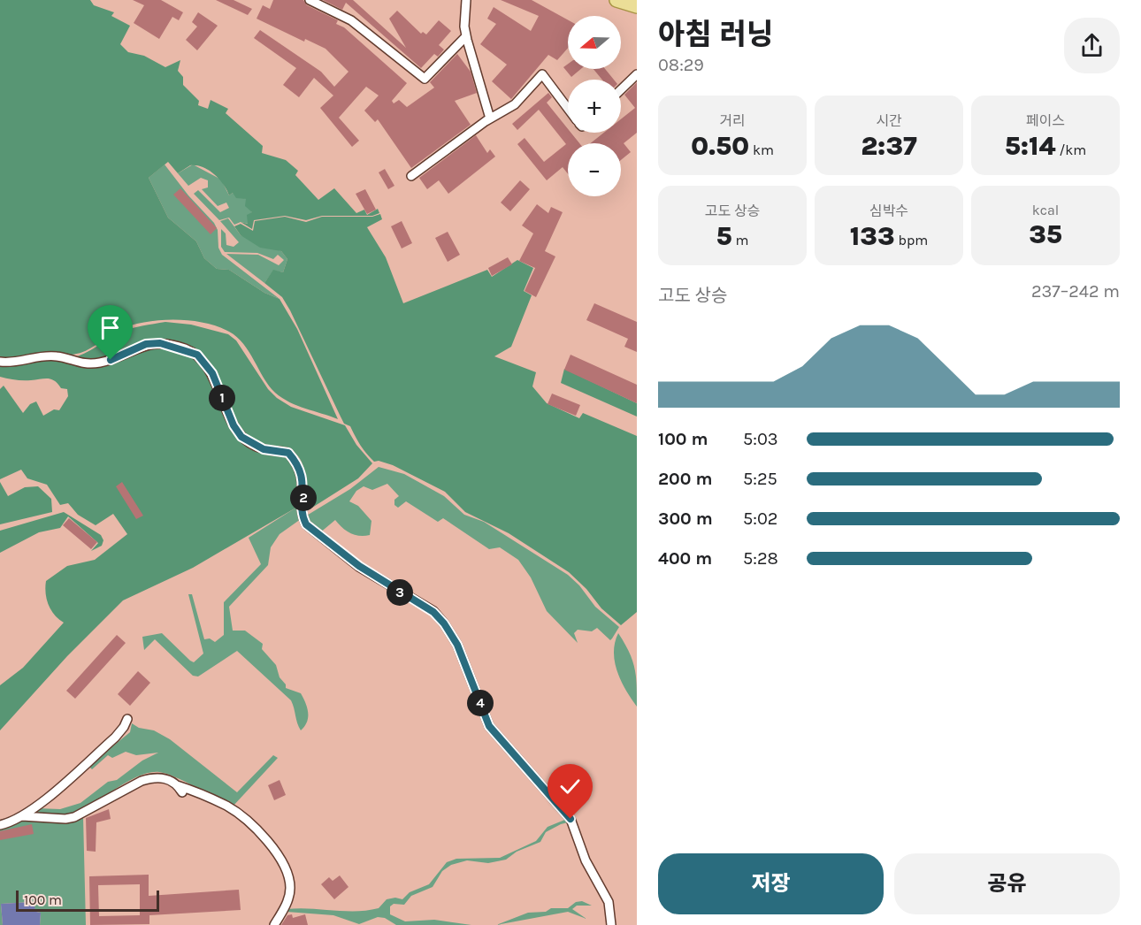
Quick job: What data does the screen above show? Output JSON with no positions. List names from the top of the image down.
{
  "scale_bar": "100 m",
  "north": "left",
  "page": {
    "heading": ["아침 러닝", "08:29"],
    "map_buttons": ["+", "−"],
    "stats": [
      ["거리", "0.50 km"],
      ["시간", "2:37"],
      ["페이스", "5:14 /km"],
      ["고도 상승", "5 m"],
      ["심박수", "133 bpm"],
      ["kcal", "35"]
    ],
    "chart": ["고도 상승", "237–242 m"],
    "pins": [
      "1",
      "2",
      "3",
      "4"
    ],
    "list": [
      {
        "name": "100 m",
        "note": "5:03"
      },
      {
        "name": "200 m",
        "note": "5:25"
      },
      {
        "name": "300 m",
        "note": "5:02"
      },
      {
        "name": "400 m",
        "note": "5:28"
      }
    ],
    "buttons": ["저장", "공유"],
    "scale": "100 m"
  }
}
